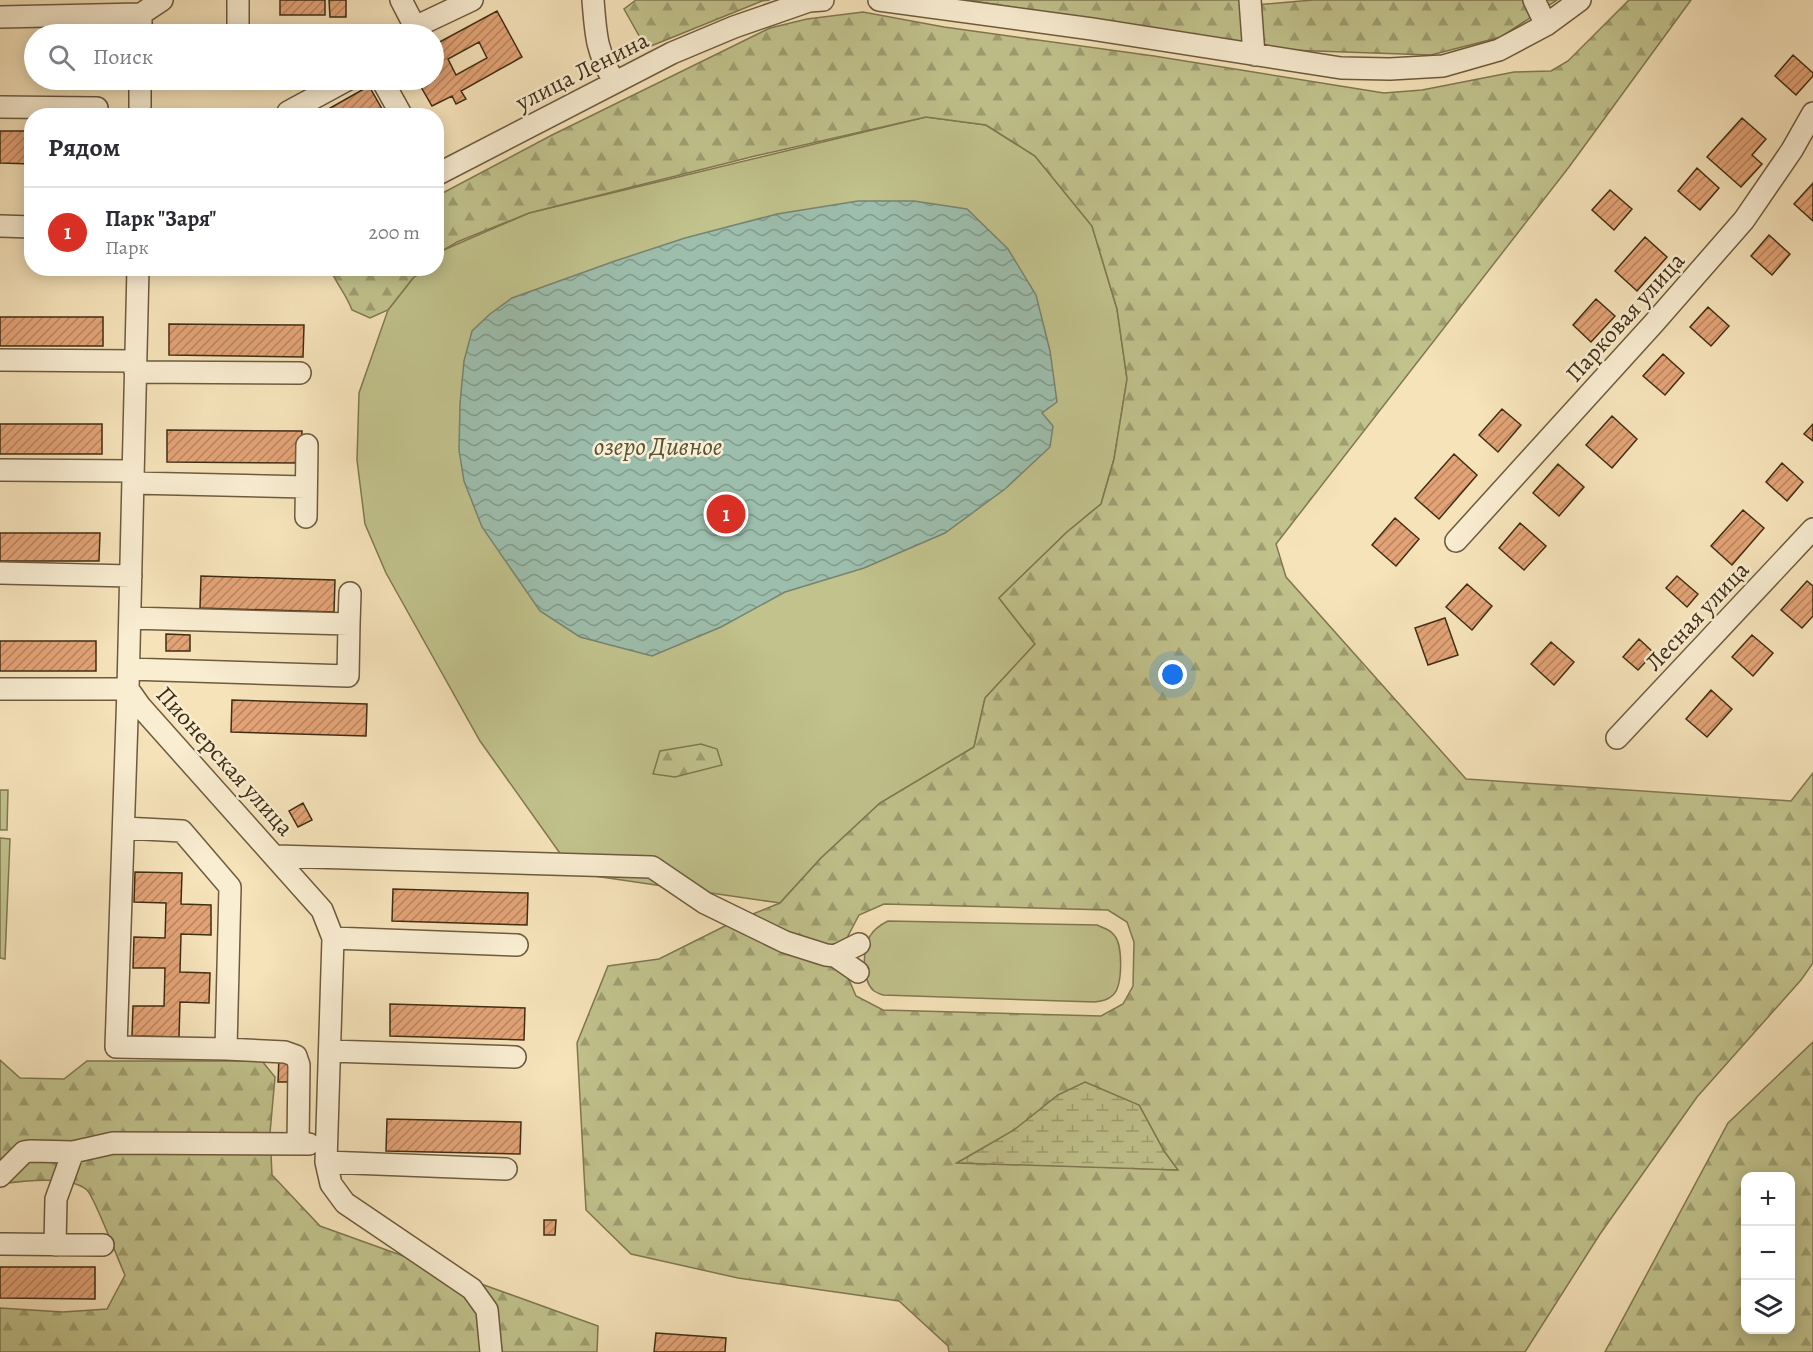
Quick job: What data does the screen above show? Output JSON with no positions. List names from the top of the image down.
{
  "streets": {
    "street": [
      "улица Ленина",
      "Парковая улица",
      "Лесная улица",
      "Пионерская улица"
    ]
  },
  "water": ["озеро Дивное"],
  "page": {
    "search": "Поиск",
    "heading": "Рядом",
    "list": [
      {
        "mark": "1",
        "name": "Парк \"Заря\"",
        "note": "Парк",
        "value": "200 m"
      }
    ],
    "pins": "1",
    "map_buttons": ["+", "−"]
  }
}
